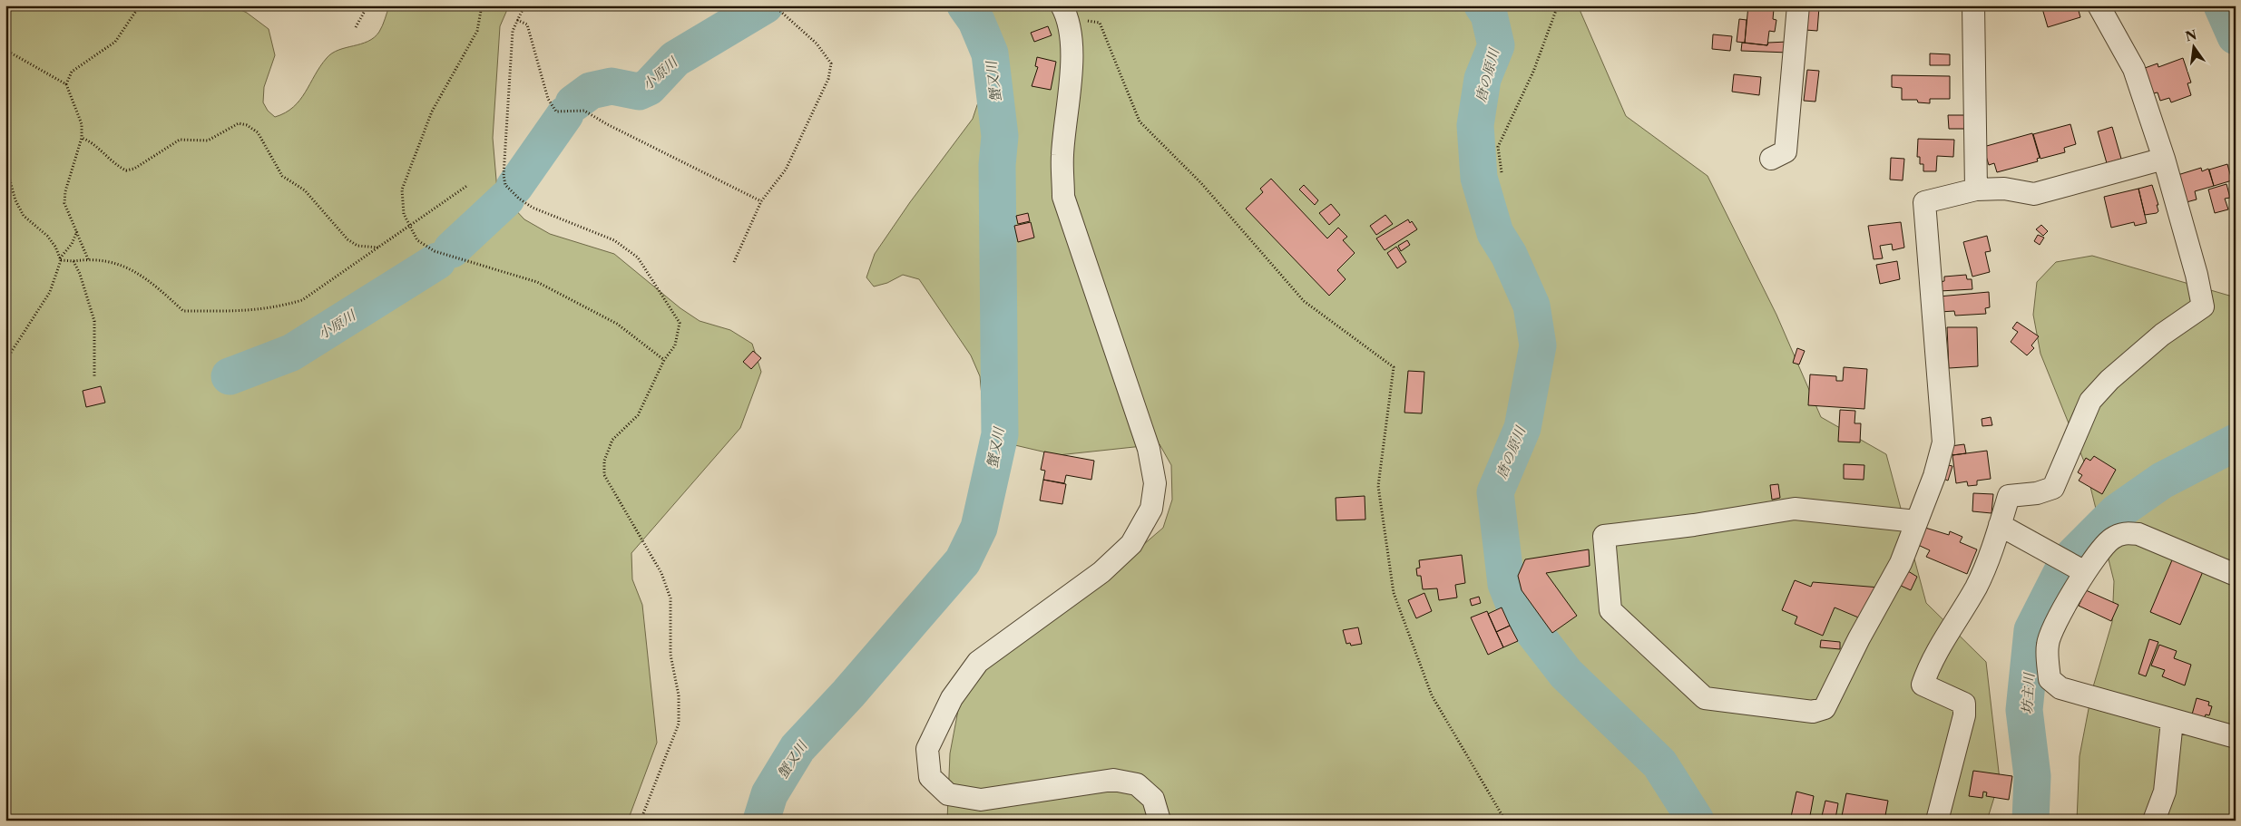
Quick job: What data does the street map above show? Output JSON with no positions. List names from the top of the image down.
{
  "water": [
    "小原川",
    "唐の原川",
    "蟹又川",
    "坊主川"
  ],
  "north": "top"
}
